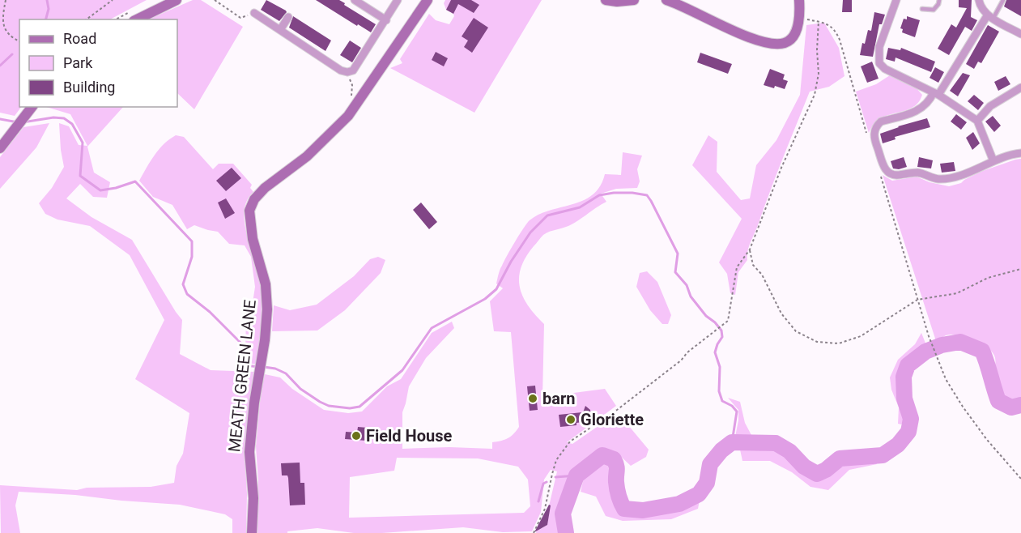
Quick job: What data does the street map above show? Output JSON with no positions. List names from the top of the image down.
{
  "streets": {
    "street": ["MEATH GREEN LANE"]
  },
  "places": ["barn", "Gloriette", "Field House"],
  "legend": ["Road", "Park", "Building"]
}
